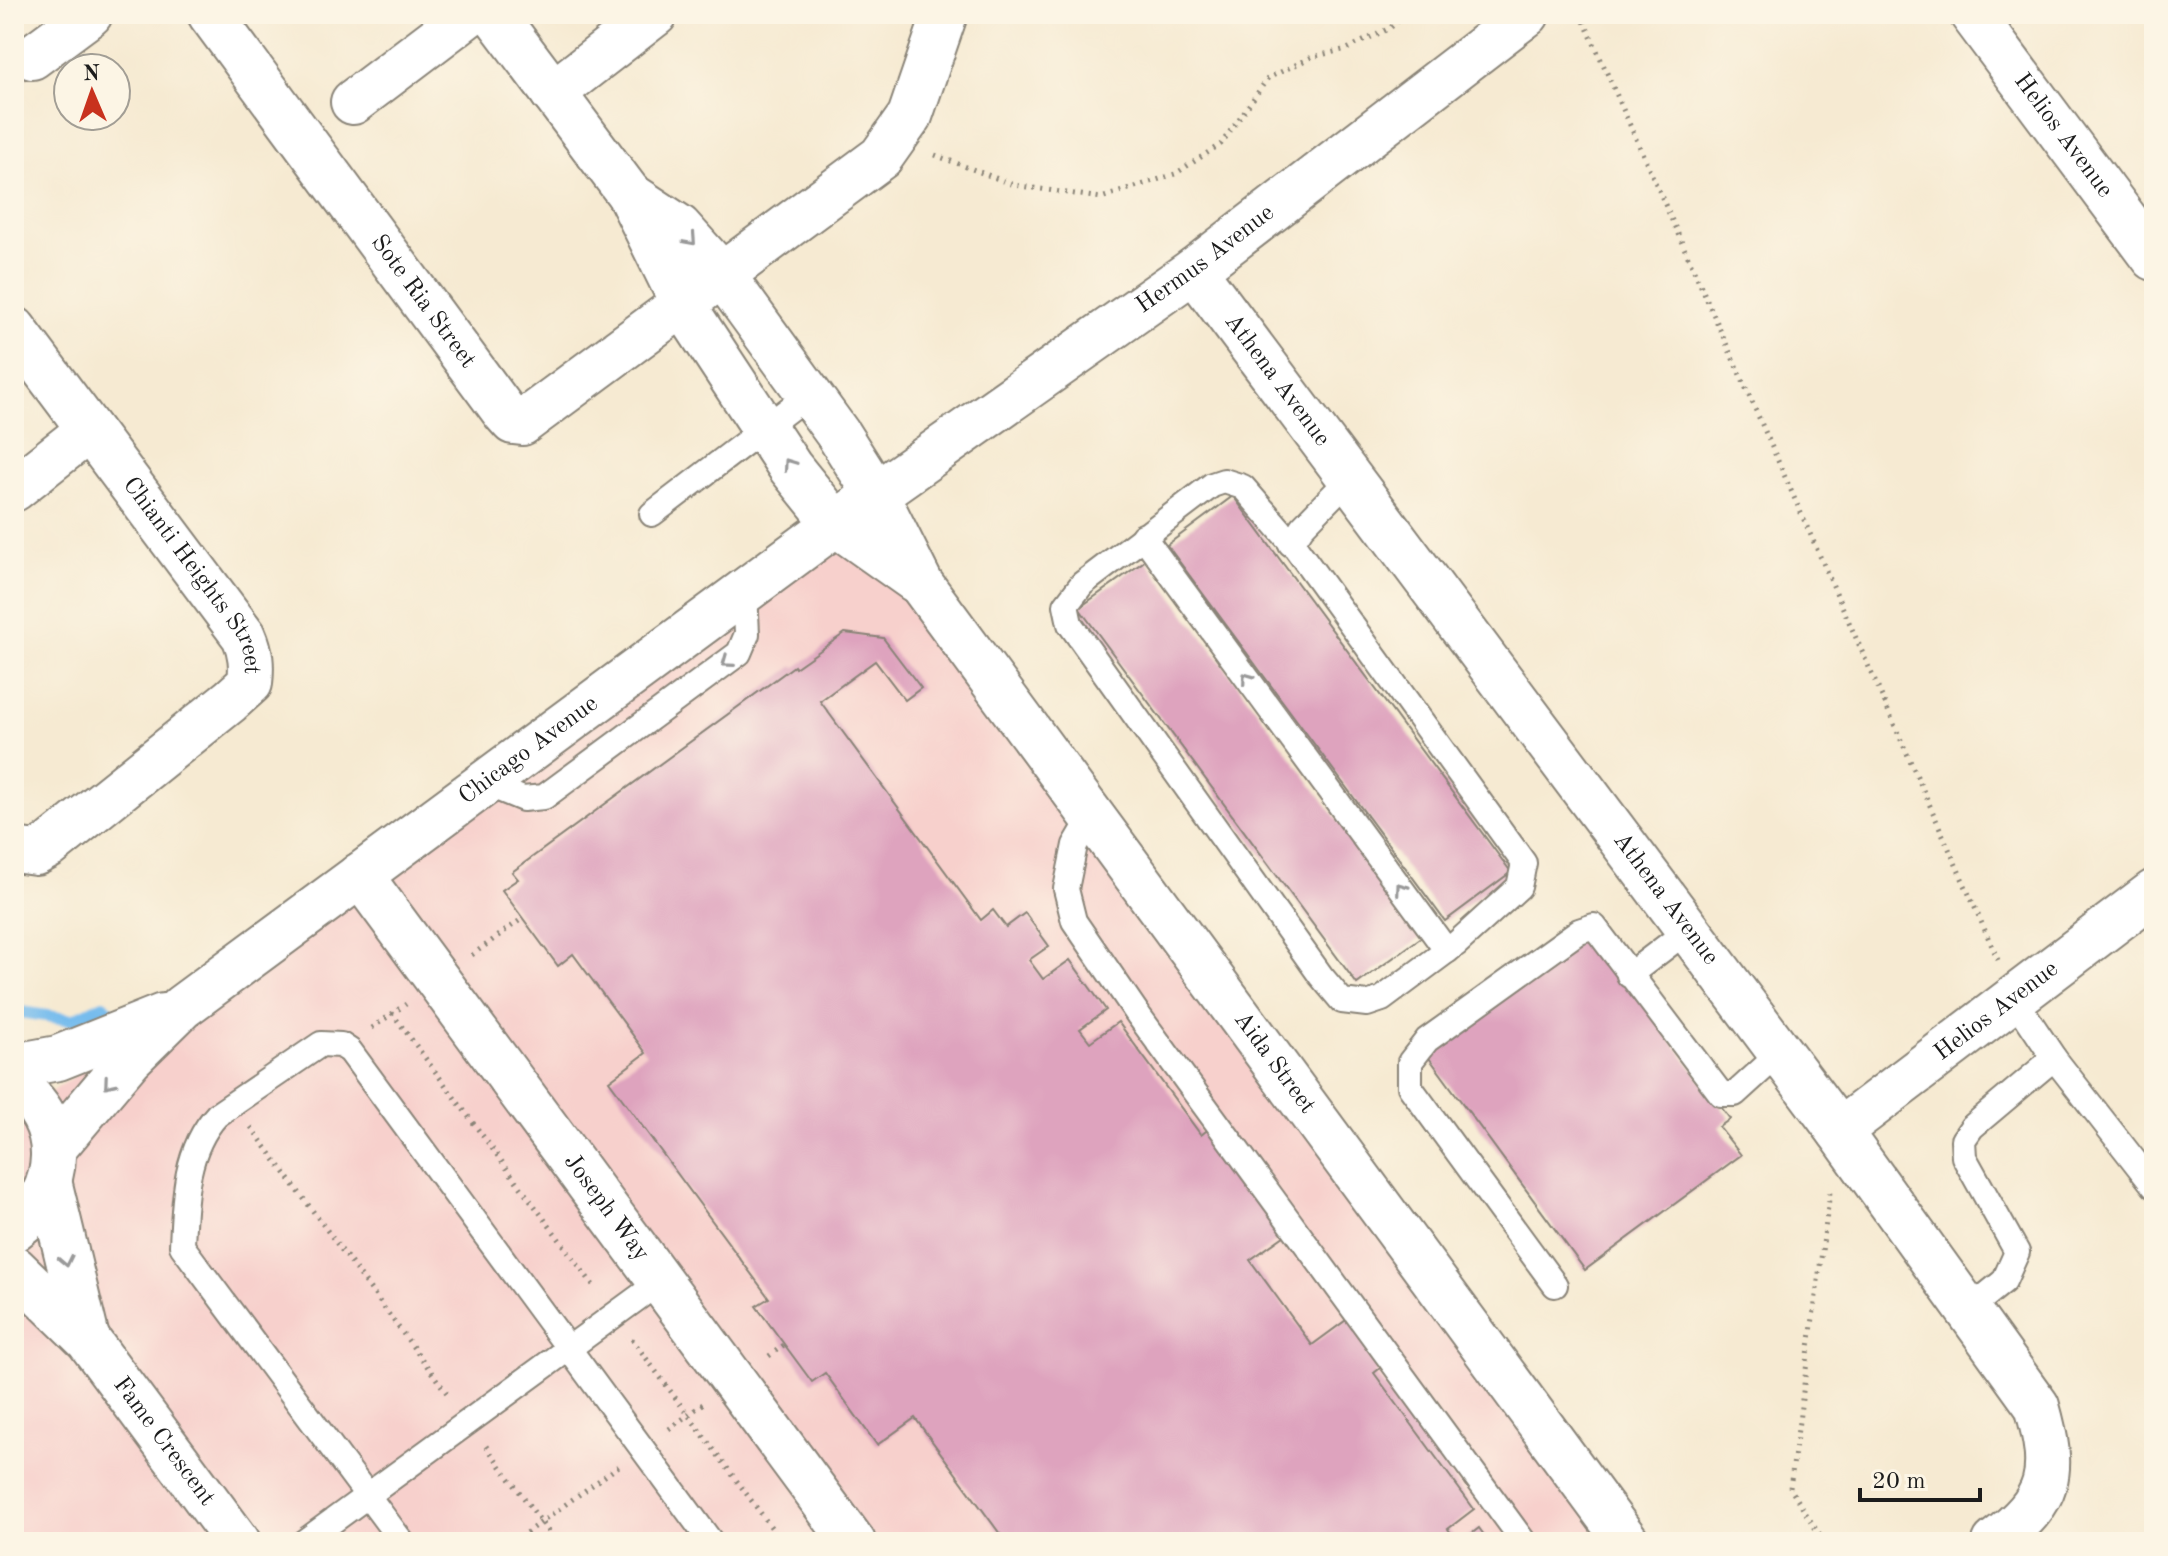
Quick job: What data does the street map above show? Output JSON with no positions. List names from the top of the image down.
{
  "streets": {
    "street": [
      "Helios Avenue",
      "Hermus Avenue",
      "Sote Ria Street",
      "Athena Avenue",
      "Chianti Heights Street",
      "Chicago Avenue",
      "Aida Street",
      "Joseph Way",
      "Fame Crescent"
    ]
  },
  "crossings": [
    ["Helios Avenue", "Athena Avenue"],
    ["Hermus Avenue", "Athena Avenue"],
    ["Hermus Avenue", "Chicago Avenue"],
    ["Hermus Avenue", "Aida Street"],
    ["Chicago Avenue", "Aida Street"],
    ["Chicago Avenue", "Joseph Way"],
    ["Chicago Avenue", "Fame Crescent"]
  ],
  "scale_bar": "20 m",
  "north": "top"
}
